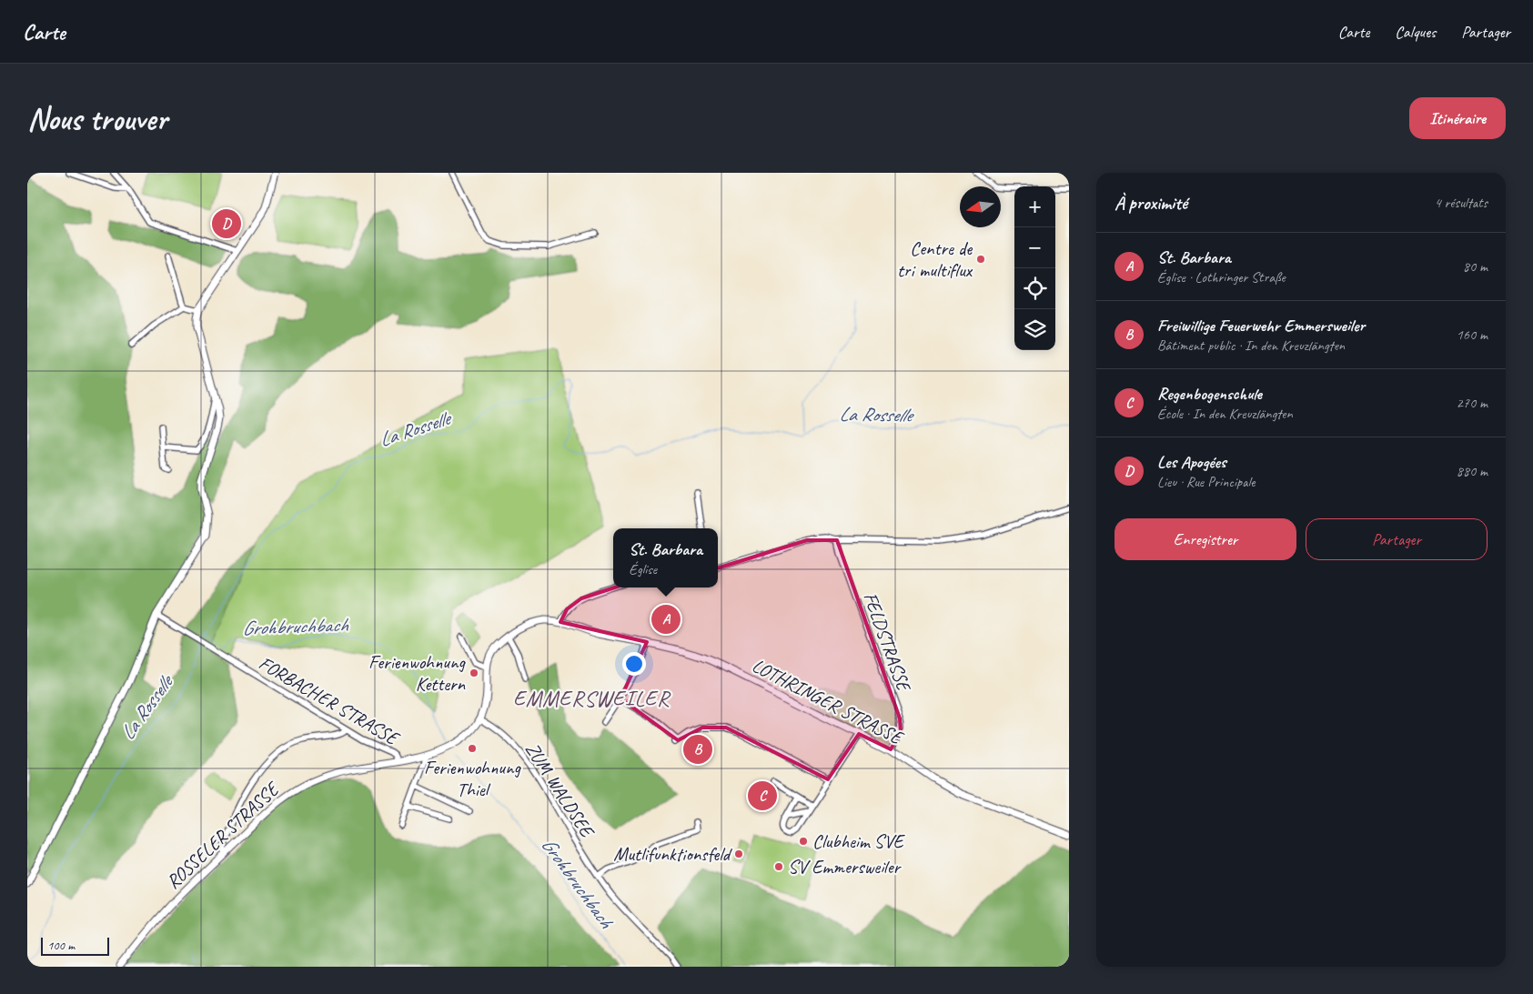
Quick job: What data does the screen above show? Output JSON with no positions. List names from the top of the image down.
{
  "streets": {
    "main road": ["LOTHRINGER STRASSE", "ROSSELER STRASSE"],
    "street": ["FELDSTRASSE", "FORBACHER STRASSE", "ZUM WALDSEE"]
  },
  "crossings": [
    ["FELDSTRASSE", "LOTHRINGER STRASSE"],
    ["FORBACHER STRASSE", "ROSSELER STRASSE"],
    ["ZUM WALDSEE", "ROSSELER STRASSE"]
  ],
  "districts": ["EMMERSWEILER"],
  "water": ["La Rosselle", "Grohbruchbach"],
  "places": [
    "Centre de tri multiflux",
    "Ferienwohnung Kettern",
    "Ferienwohnung Thiel",
    "Clubheim SVE",
    "Mutlifunktionsfeld",
    "SV Emmersweiler"
  ],
  "scale_bar": "100 m",
  "north": "left",
  "page": {
    "header": "Carte",
    "nav": ["Carte", "Calques", "Partager"],
    "buttons": [
      "Itinéraire",
      ["Enregistrer", "Partager"]
    ],
    "title": "Nous trouver",
    "heading": ["À proximité", "4 résultats"],
    "map_buttons": ["+", "−"],
    "pins": [
      "D",
      "A",
      "B",
      "C"
    ],
    "list": [
      {
        "mark": "A",
        "name": "St. Barbara",
        "note": "Église · Lothringer Straße",
        "value": "80 m"
      },
      {
        "mark": "B",
        "name": "Freiwillige Feuerwehr Emmersweiler",
        "note": "Bâtiment public · In den Kreuzlängten",
        "value": "160 m"
      },
      {
        "mark": "C",
        "name": "Regenbogenschule",
        "note": "École · In den Kreuzlängten",
        "value": "270 m"
      },
      {
        "mark": "D",
        "name": "Les Apogées",
        "note": "Lieu · Rue Principale",
        "value": "880 m"
      }
    ],
    "popup": ["St. Barbara", "Église"],
    "scale": "100 m"
  }
}
